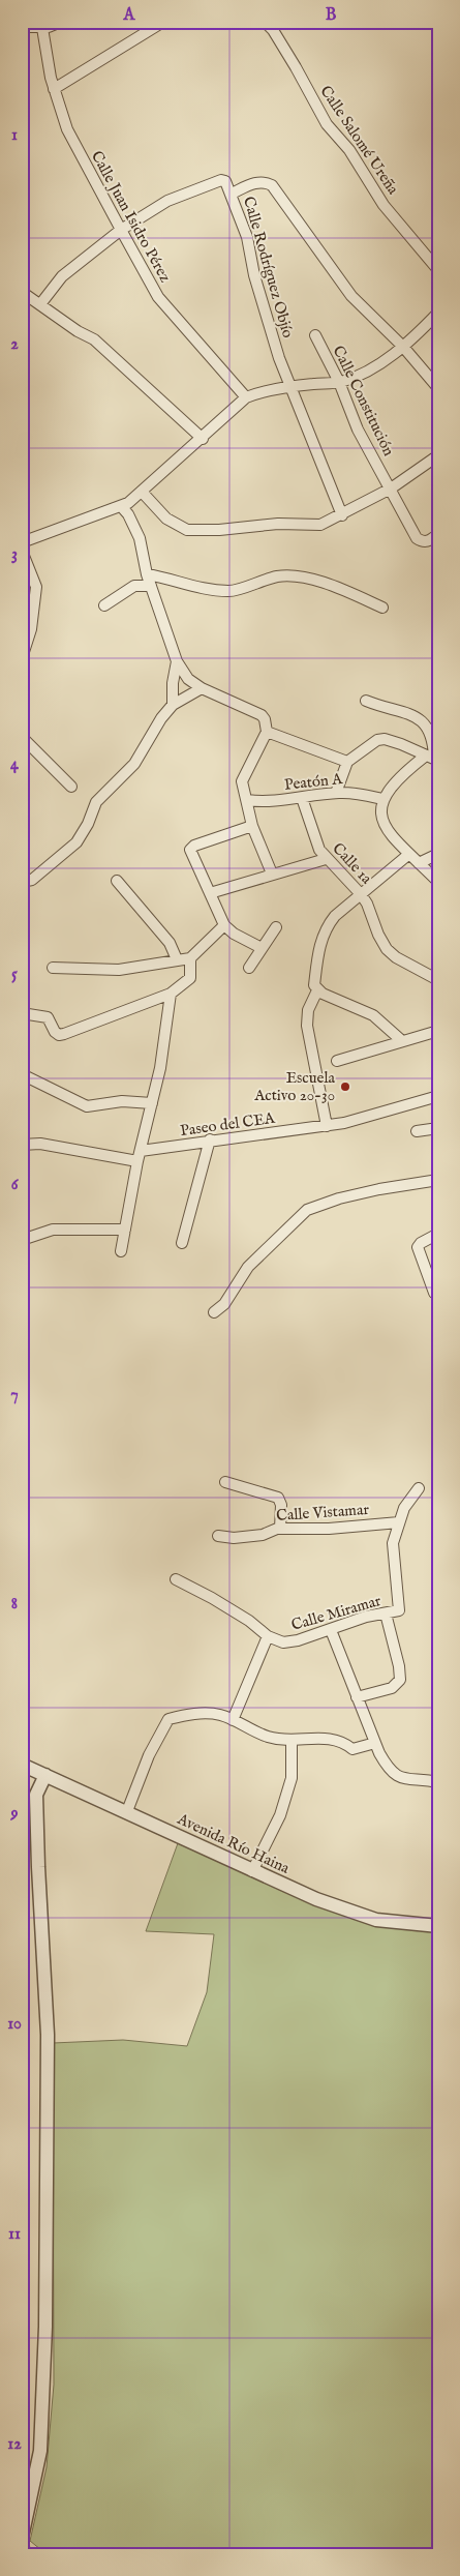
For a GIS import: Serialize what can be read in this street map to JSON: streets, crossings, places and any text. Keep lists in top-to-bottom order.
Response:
{
  "streets": {
    "street": [
      "Calle Salomé Ureña",
      "Calle Juan Isidro Pérez",
      "Calle Rodríguez Objío",
      "Calle Constitución",
      "Peatón A",
      "Calle 1a",
      "Paseo del CEA",
      "Calle Vistamar",
      "Calle Miramar",
      "Avenida Río Haina"
    ]
  },
  "crossings": [
    ["Calle Juan Isidro Pérez", "Calle Rodríguez Objío"],
    ["Peatón A", "Calle 1a"],
    ["Calle Vistamar", "Calle Miramar"]
  ],
  "places": ["Escuela Activo 20-30"],
  "grid": {
    "columns": ["A", "B"],
    "rows": [
      "1",
      "2",
      "3",
      "4",
      "5",
      "6",
      "7",
      "8",
      "9",
      "10",
      "11",
      "12"
    ]
  }
}
